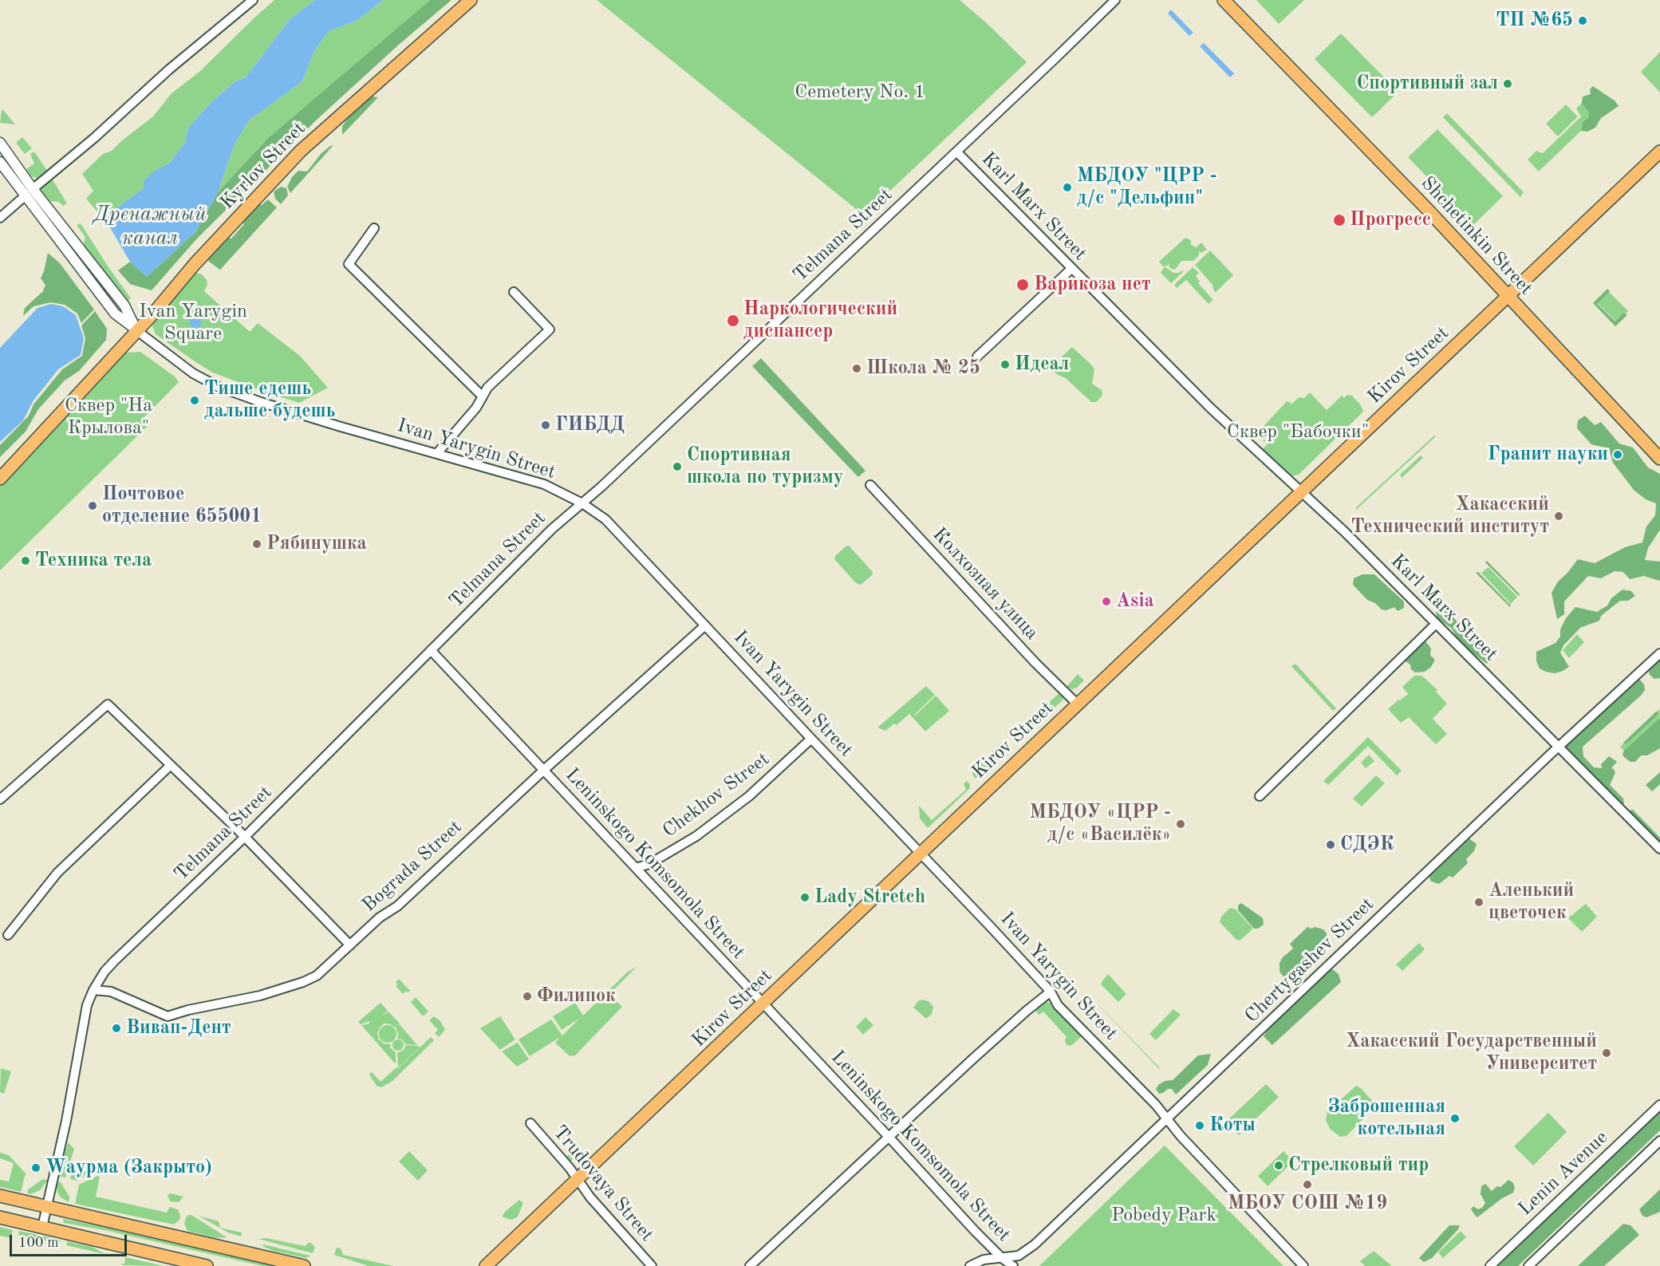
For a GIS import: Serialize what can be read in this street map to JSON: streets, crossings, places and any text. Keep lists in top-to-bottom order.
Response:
{
  "streets": {
    "main road": ["Kyrlov Street", "Shchetinkin Street", "Kirov Street"],
    "street": [
      "Karl Marx Street",
      "Telmana Street",
      "Ivan Yarygin Street",
      "Колхозная улица",
      "Chekhov Street",
      "Leninskogo Komsomola Street",
      "Bograda Street",
      "Chertygashev Street",
      "Lenin Avenue",
      "Trudovaya Street"
    ]
  },
  "crossings": [
    ["Kyrlov Street", "Ivan Yarygin Street"],
    ["Karl Marx Street", "Telmana Street"],
    ["Karl Marx Street", "Kirov Street"],
    ["Karl Marx Street", "Chertygashev Street"],
    ["Telmana Street", "Ivan Yarygin Street"],
    ["Telmana Street", "Leninskogo Komsomola Street"],
    ["Telmana Street", "Bograda Street"],
    ["Shchetinkin Street", "Kirov Street"],
    ["Kirov Street", "Ivan Yarygin Street"],
    ["Kirov Street", "Колхозная улица"],
    ["Kirov Street", "Leninskogo Komsomola Street"],
    ["Kirov Street", "Trudovaya Street"],
    ["Ivan Yarygin Street", "Chekhov Street"],
    ["Ivan Yarygin Street", "Bograda Street"],
    ["Ivan Yarygin Street", "Chertygashev Street"],
    ["Chekhov Street", "Leninskogo Komsomola Street"],
    ["Leninskogo Komsomola Street", "Bograda Street"],
    ["Leninskogo Komsomola Street", "Chertygashev Street"]
  ],
  "water": ["Дренажный канал"],
  "parks": [
    "Cemetery No. 1",
    "Ivan Yarygin Square",
    "Сквер \"На Крылова\"",
    "Сквер \"Бабочки\"",
    "Pobedy Park"
  ],
  "places": [
    "ТП №65",
    "Спортивный зал",
    "МБДОУ \"ЦРР - д/с \"Дельфин\"",
    "Прогресс",
    "Варикоза нет",
    "Наркологический диспансер",
    "Идеал",
    "Школа № 25",
    "Тише едешь дальше будешь",
    "ГИБДД",
    "Гранит науки",
    "Спортивная школа по туризму",
    "Почтовое отделение 655001",
    "Хакасский Технический институт",
    "Рябинушка",
    "Техника тела",
    "Asia",
    "МБДОУ «ЦРР - д/с «Василёк»",
    "СДЭК",
    "Lady Stretch",
    "Аленький цветочек",
    "Филипок",
    "Вивап-Дент",
    "Хакасский Государственный Университет",
    "Заброшенная котельная",
    "Коты",
    "Стрелковый тир",
    "Wаурма (Закрыто)",
    "МБОУ СОШ №19"
  ],
  "scale_bar": "100 m"
}
